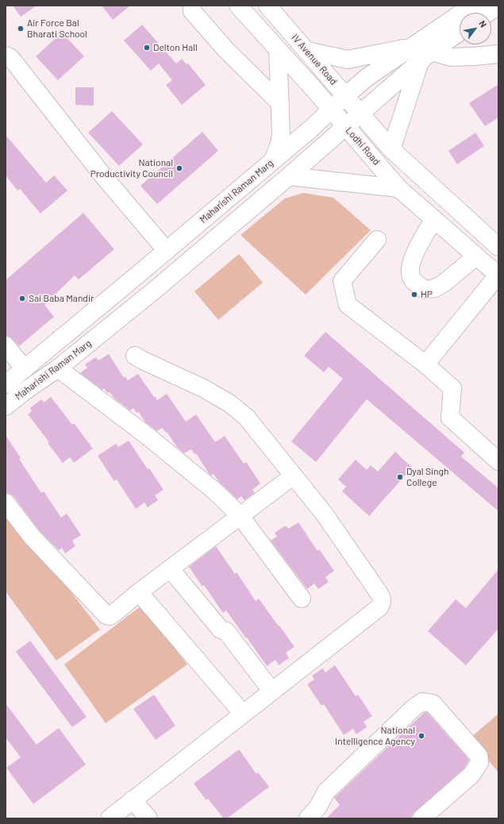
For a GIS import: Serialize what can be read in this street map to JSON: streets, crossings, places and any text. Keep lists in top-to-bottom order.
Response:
{
  "streets": {
    "main road": ["IV Avenue Road", "Lodhi Road", "Maharishi Raman Marg"]
  },
  "crossings": [
    ["IV Avenue Road", "Lodhi Road"],
    ["IV Avenue Road", "Maharishi Raman Marg"],
    ["Lodhi Road", "Maharishi Raman Marg"]
  ],
  "places": [
    "Air Force Bal Bharati School",
    "Delton Hall",
    "National Productivity Council",
    "HP",
    "Sai Baba Mandir",
    "Dyal Singh College",
    "National Intelligence Agency"
  ],
  "north": "top right"
}
